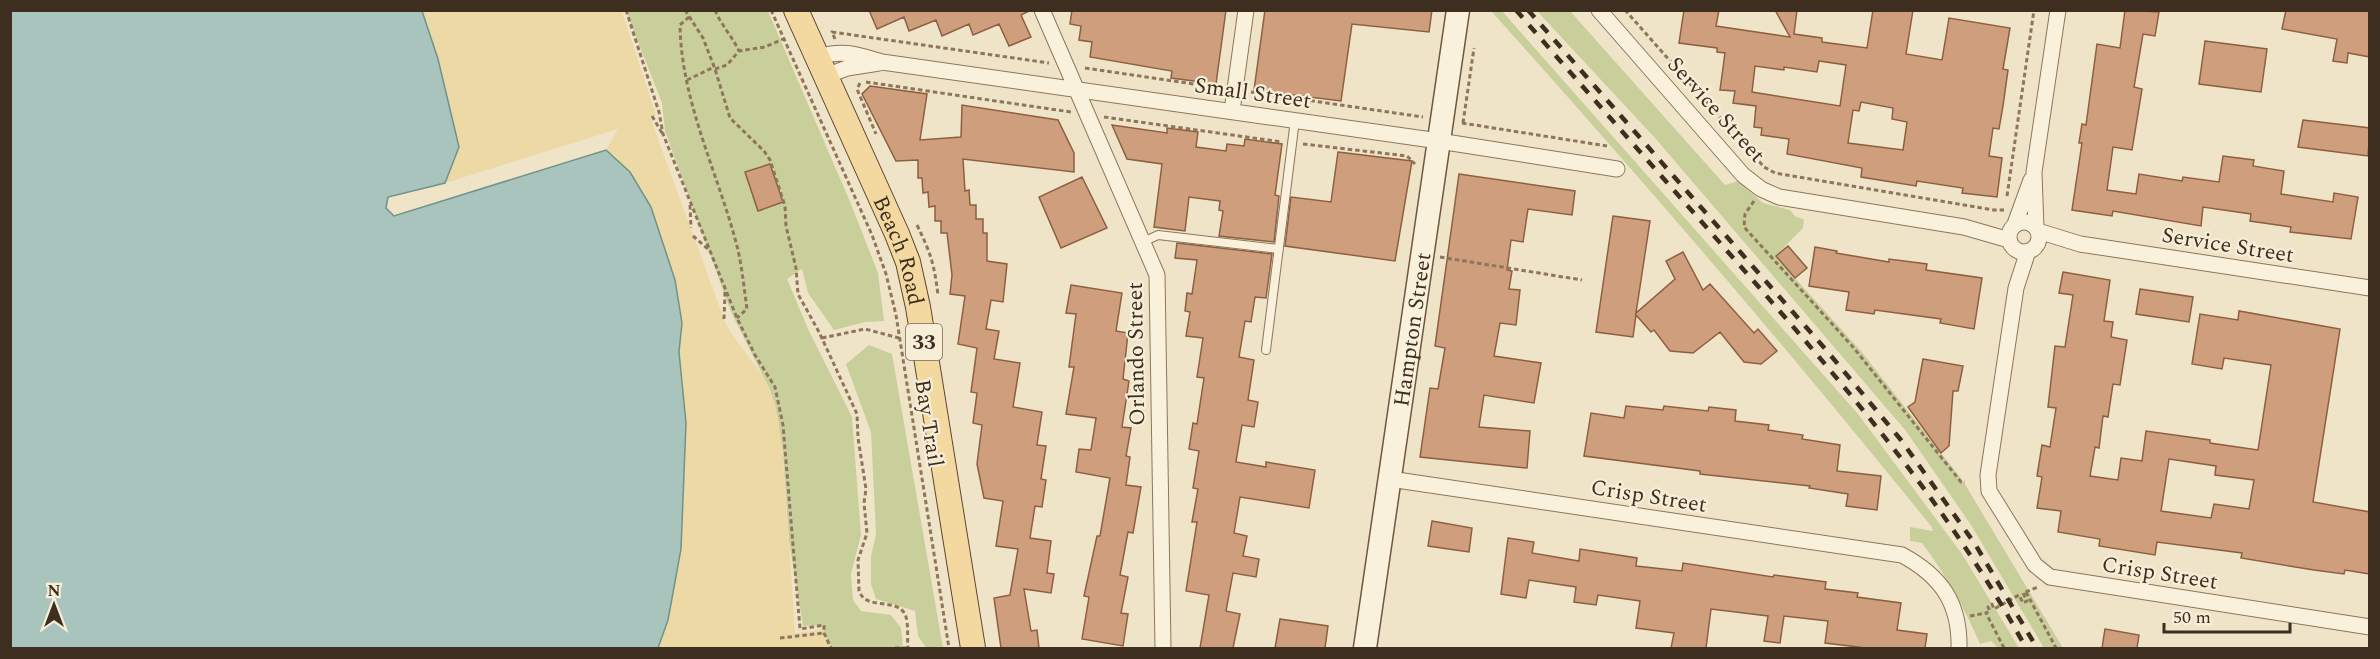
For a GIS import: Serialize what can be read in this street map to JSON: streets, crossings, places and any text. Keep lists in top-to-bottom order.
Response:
{
  "streets": {
    "main road": ["Beach Road", "Hampton Street", "33"],
    "street": [
      "Small Street",
      "Service Street",
      "Orlando Street",
      "Crisp Street"
    ],
    "path": ["Bay Trail"]
  },
  "crossings": [
    ["Small Street", "Beach Road"],
    ["Small Street", "Hampton Street"],
    ["Small Street", "Orlando Street"],
    ["Hampton Street", "Crisp Street"]
  ],
  "scale_bar": "50 m",
  "north": "top"
}
